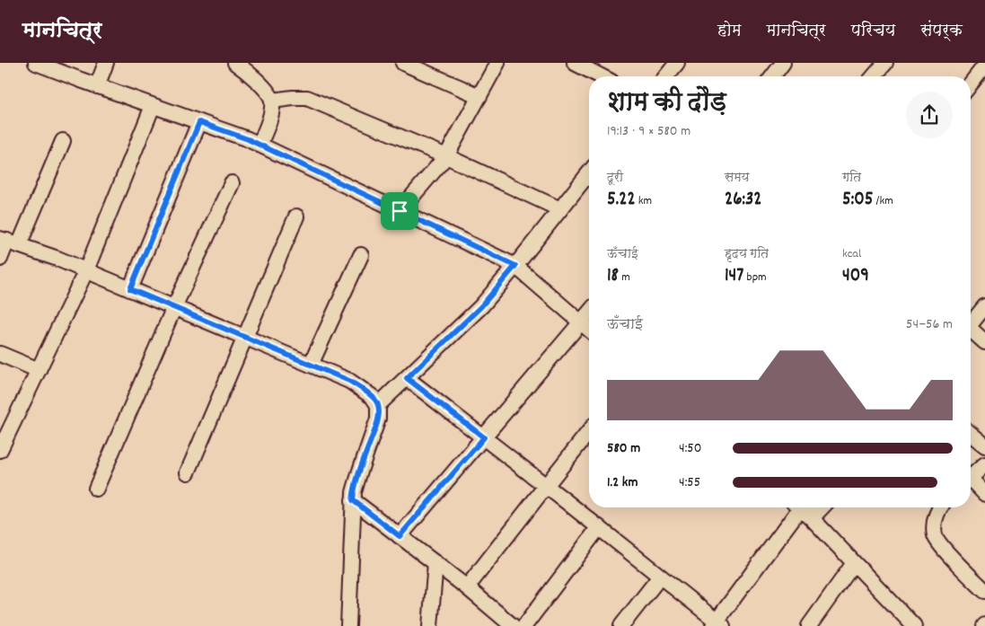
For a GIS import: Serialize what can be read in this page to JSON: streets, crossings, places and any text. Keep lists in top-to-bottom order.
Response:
{
  "page": {
    "header": "मानचित्र",
    "nav": [
      "होम",
      "मानचित्र",
      "परिचय",
      "संपर्क"
    ],
    "heading": ["शाम की दौड़", "19:13 · 9 × 580 m"],
    "stats": [
      ["दूरी", "5.22 km"],
      ["समय", "26:32"],
      ["गति", "5:05 /km"],
      ["ऊँचाई", "18 m"],
      ["हृदय गति", "147 bpm"],
      ["kcal", "409"]
    ],
    "chart": ["ऊँचाई", "54–56 m"],
    "list": [
      {
        "name": "580 m",
        "note": "4:50"
      },
      {
        "name": "1.2 km",
        "note": "4:55"
      }
    ]
  }
}
